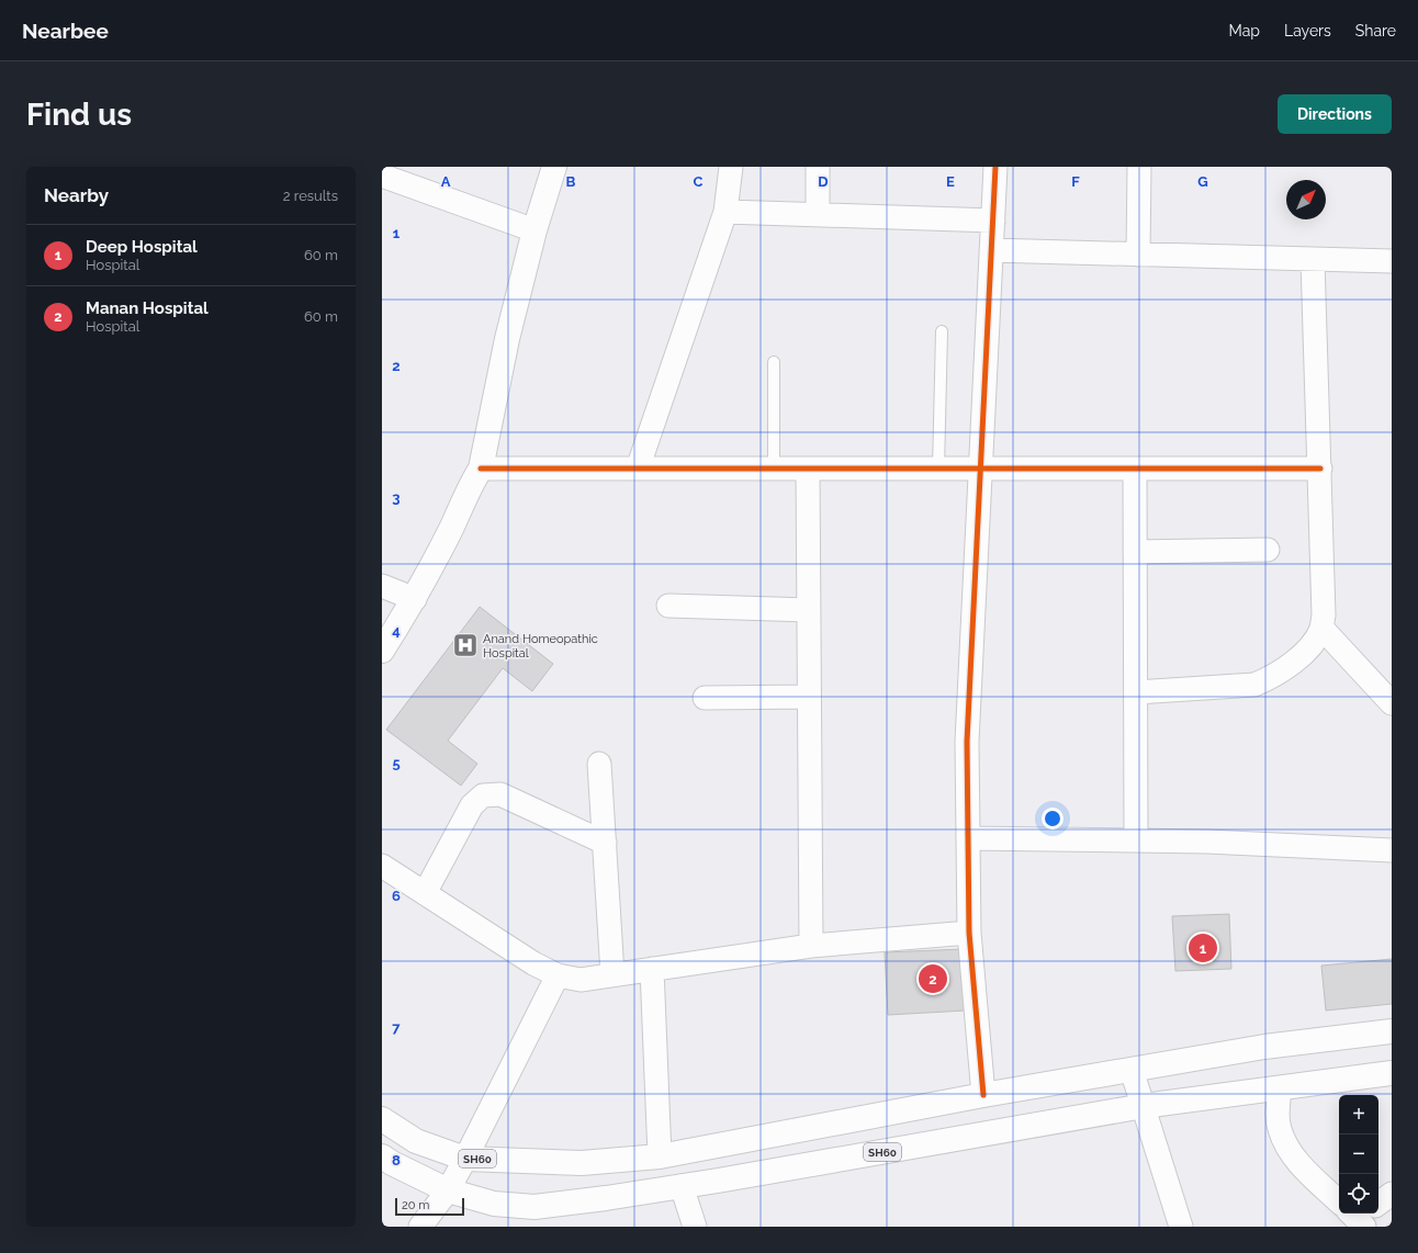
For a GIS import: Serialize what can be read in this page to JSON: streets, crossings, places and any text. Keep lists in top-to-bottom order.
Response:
{
  "streets": {
    "main road": ["SH60"]
  },
  "places": {
    "hospital": ["Anand Homeopathic Hospital"]
  },
  "scale_bar": "20 m",
  "north": "top right",
  "page": {
    "header": "Nearbee",
    "nav": ["Map", "Layers", "Share"],
    "buttons": "Directions",
    "title": "Find us",
    "heading": ["Nearby", "2 results"],
    "list": [
      {
        "mark": "1",
        "name": "Deep Hospital",
        "note": "Hospital",
        "value": "60 m"
      },
      {
        "mark": "2",
        "name": "Manan Hospital",
        "note": "Hospital",
        "value": "60 m"
      }
    ],
    "pins": ["1", "2"],
    "map_buttons": ["+", "−"],
    "scale": "20 m"
  },
  "grid": {
    "columns": [
      "A",
      "B",
      "C",
      "D",
      "E",
      "F",
      "G"
    ],
    "rows": [
      "1",
      "2",
      "3",
      "4",
      "5",
      "6",
      "7",
      "8"
    ]
  }
}
